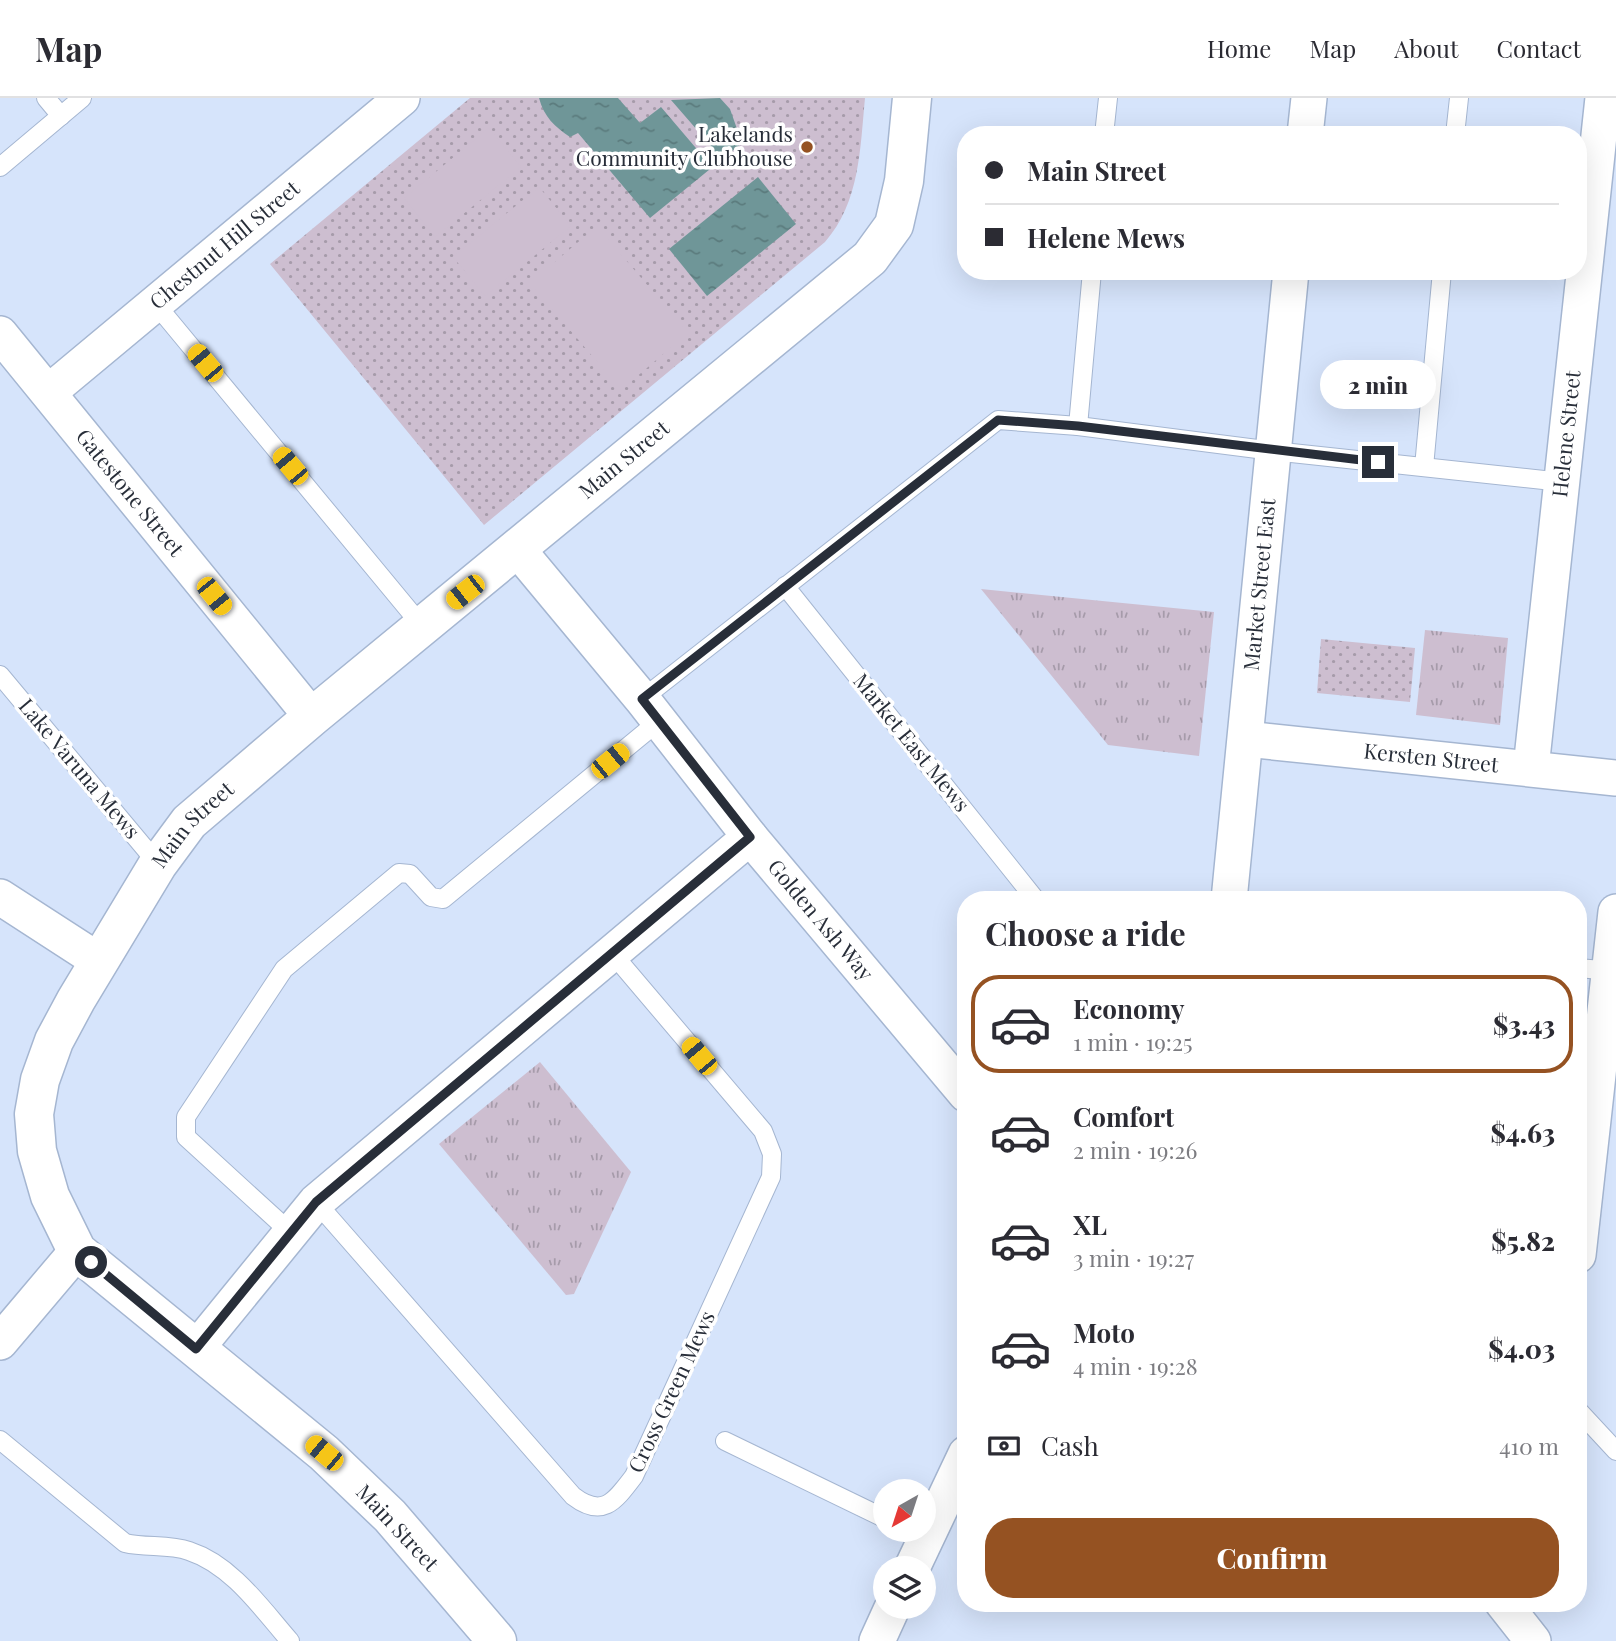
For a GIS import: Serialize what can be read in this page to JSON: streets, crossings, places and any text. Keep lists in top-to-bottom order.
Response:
{
  "streets": {
    "street": [
      "Chestnut Hill Street",
      "Helene Street",
      "Main Street",
      "Gatestone Street",
      "Market Street East",
      "Kersten Street",
      "Golden Ash Way"
    ],
    "lane": ["Market East Mews", "Lake Varuna Mews", "Cross Green Mews"]
  },
  "crossings": [
    ["Chestnut Hill Street", "Gatestone Street"],
    ["Helene Street", "Kersten Street"],
    ["Main Street", "Gatestone Street"],
    ["Main Street", "Lake Varuna Mews"],
    ["Main Street", "Golden Ash Way"],
    ["Market Street East", "Kersten Street"]
  ],
  "places": ["Lakelands Community Clubhouse"],
  "north": "bottom left",
  "page": {
    "header": "Map",
    "nav": [
      "Home",
      "Map",
      "About",
      "Contact"
    ],
    "banner": ["Main Street", "Helene Mews"],
    "bubble": "2 min",
    "heading": "Choose a ride",
    "list": [
      {
        "name": "Economy",
        "note": "1 min · 19:25",
        "value": "$3.43"
      },
      {
        "name": "Comfort",
        "note": "2 min · 19:26",
        "value": "$4.63"
      },
      {
        "name": "XL",
        "note": "3 min · 19:27",
        "value": "$5.82"
      },
      {
        "name": "Moto",
        "note": "4 min · 19:28",
        "value": "$4.03"
      }
    ],
    "pay": ["Cash", "410 m"],
    "buttons": "Confirm"
  }
}
